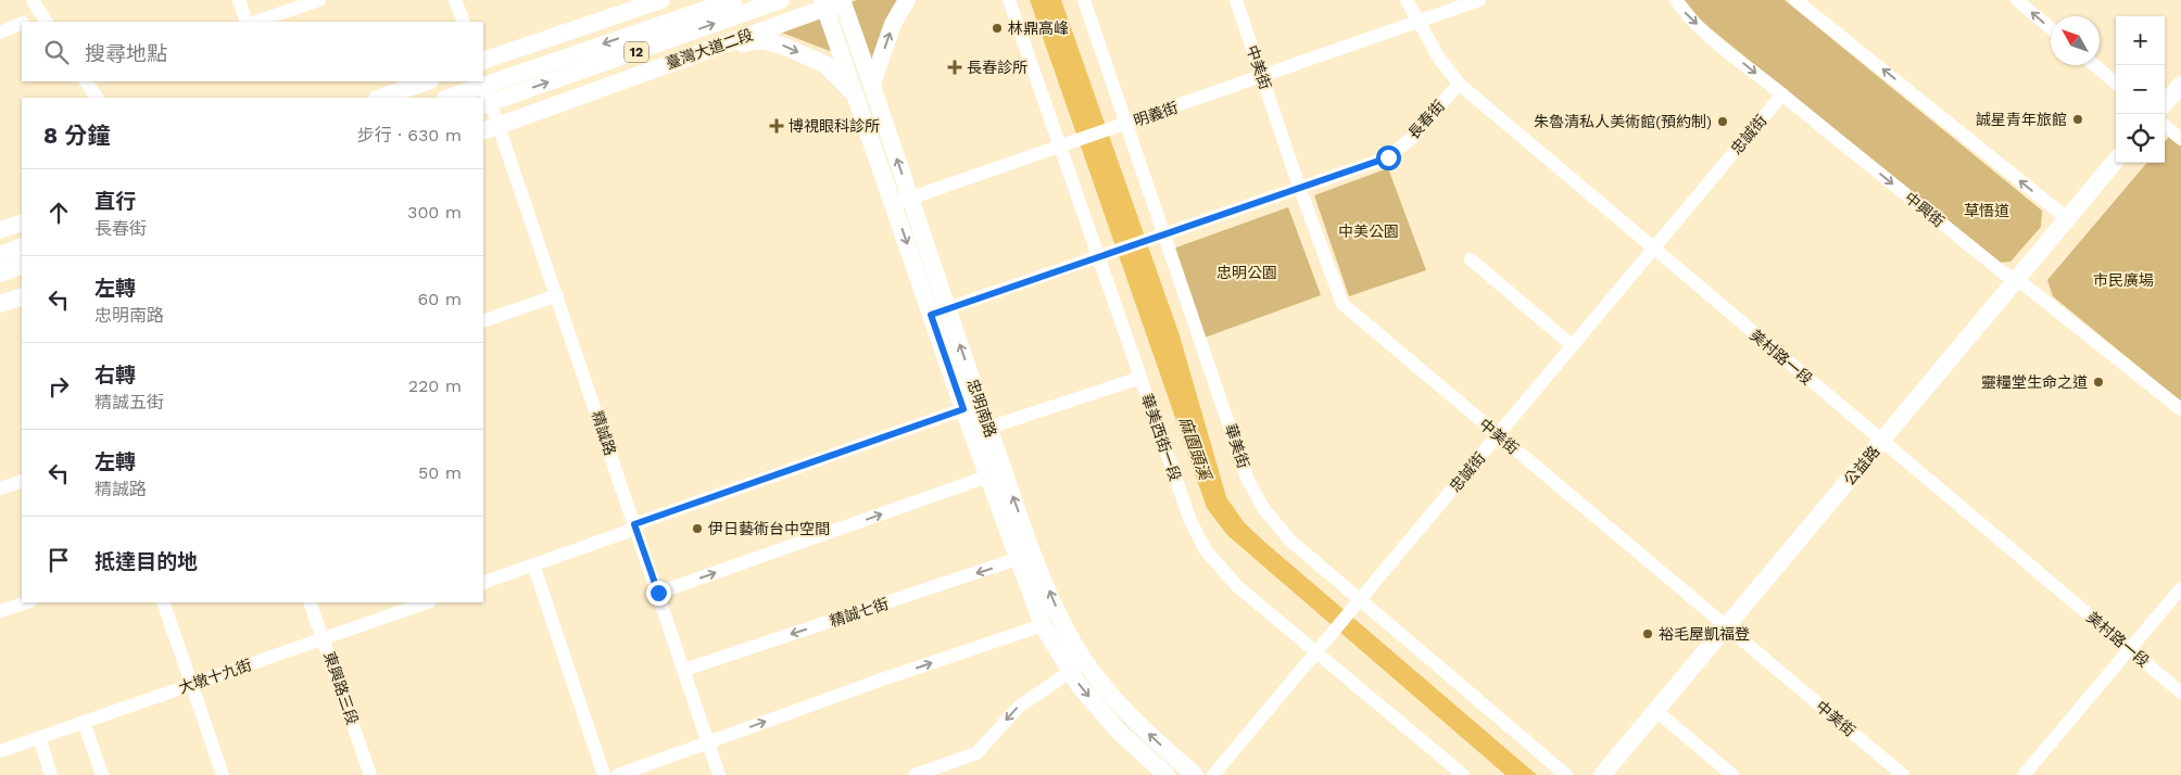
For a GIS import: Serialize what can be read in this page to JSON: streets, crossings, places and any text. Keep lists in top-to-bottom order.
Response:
{
  "streets": {
    "main road": [
      "臺灣大道二段",
      "12",
      "忠明南路",
      "公益路"
    ],
    "street": [
      "中美街",
      "明義街",
      "長春街",
      "忠誠街",
      "中興街",
      "美村路一段",
      "精誠路",
      "華美西街一段",
      "華美街",
      "精誠七街",
      "大墩十九街",
      "東興路三段"
    ]
  },
  "crossings": [
    ["臺灣大道二段", "忠明南路"],
    ["臺灣大道二段", "精誠路"],
    ["中美街", "明義街"],
    ["中美街", "長春街"],
    ["中美街", "忠誠街"],
    ["中美街", "公益路"],
    ["明義街", "美村路一段"],
    ["明義街", "忠明南路"],
    ["明義街", "華美西街一段"],
    ["明義街", "華美街"],
    ["長春街", "美村路一段"],
    ["長春街", "忠明南路"],
    ["長春街", "華美西街一段"],
    ["長春街", "華美街"],
    ["忠誠街", "中興街"],
    ["忠誠街", "美村路一段"],
    ["忠誠街", "華美西街一段"],
    ["忠誠街", "華美街"],
    ["中興街", "公益路"],
    ["美村路一段", "公益路"],
    ["忠明南路", "精誠七街"],
    ["精誠路", "精誠七街"],
    ["大墩十九街", "東興路三段"]
  ],
  "water": ["麻園頭溪"],
  "parks": [
    "草悟道",
    "中美公園",
    "忠明公園",
    "市民廣場"
  ],
  "places": {
    "other": [
      "林鼎高峰",
      "誠星青年旅館",
      "朱魯清私人美術館(預約制)",
      "靈糧堂生命之道",
      "伊日藝術台中空間",
      "裕毛屋凱福登"
    ],
    "health": ["長春診所", "博視眼科診所"]
  },
  "north": "top left",
  "page": {
    "map_buttons": ["+", "−"],
    "search": "搜尋地點",
    "heading": ["8 分鐘", "步行 · 630 m"],
    "list": [
      ["直行", "長春街", "300 m"],
      ["左轉", "忠明南路", "60 m"],
      ["右轉", "精誠五街", "220 m"],
      ["左轉", "精誠路", "50 m"],
      "抵達目的地"
    ]
  }
}
